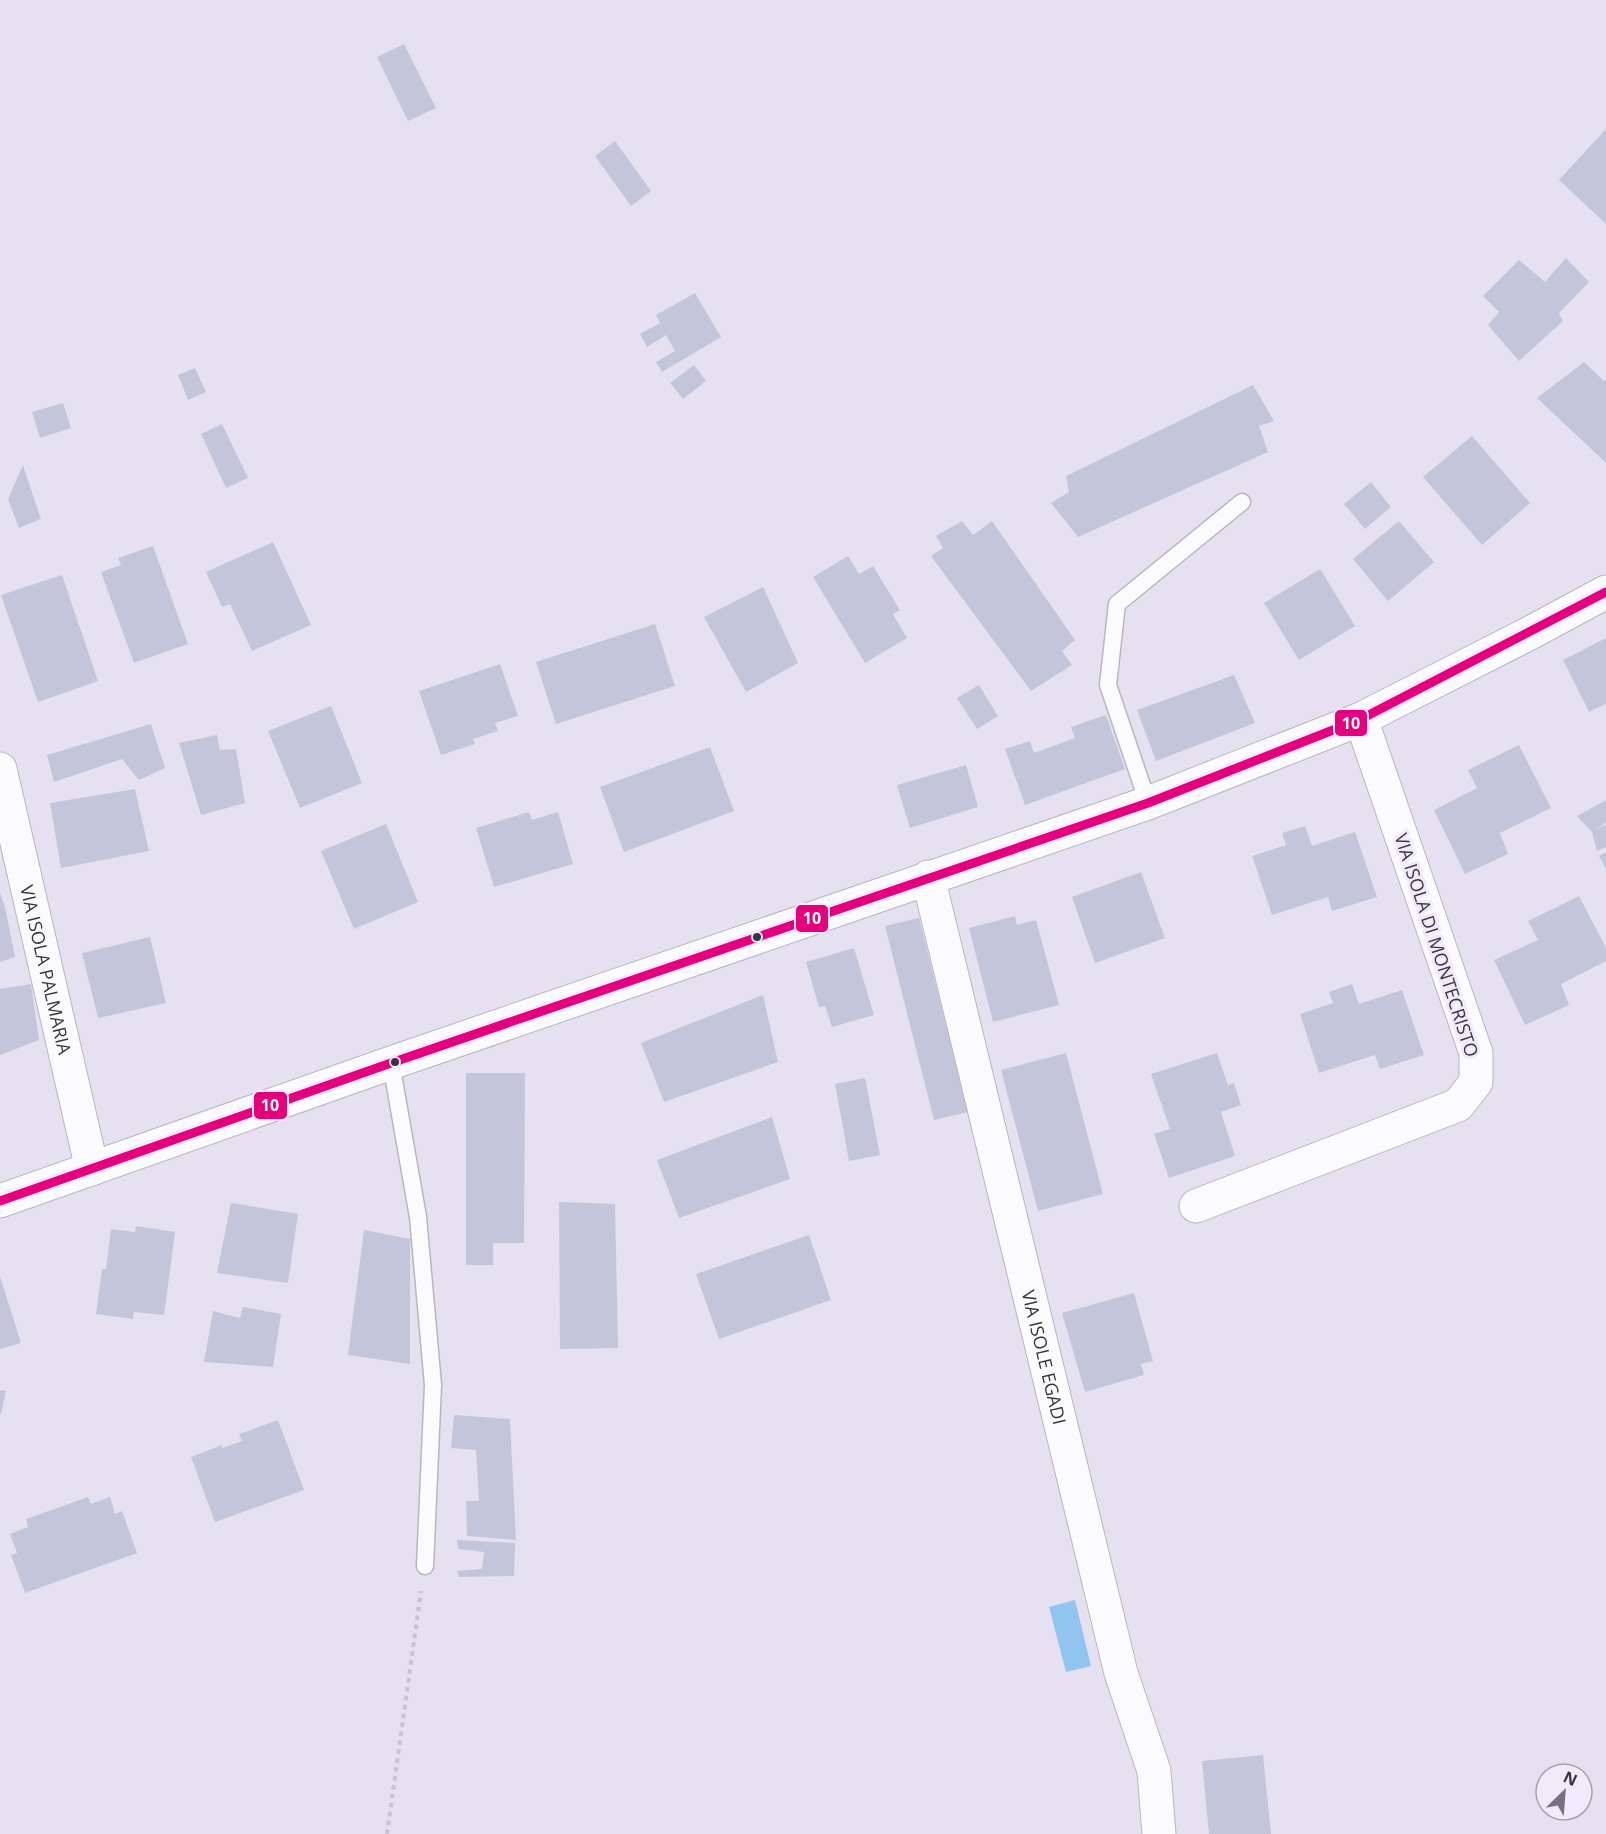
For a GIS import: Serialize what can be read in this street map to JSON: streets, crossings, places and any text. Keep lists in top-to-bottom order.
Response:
{
  "streets": {
    "street": ["VIA ISOLA DI MONTECRISTO", "VIA ISOLA PALMARIA", "VIA ISOLE EGADI"]
  },
  "lines": ["transit line 10"],
  "north": "top right"
}
